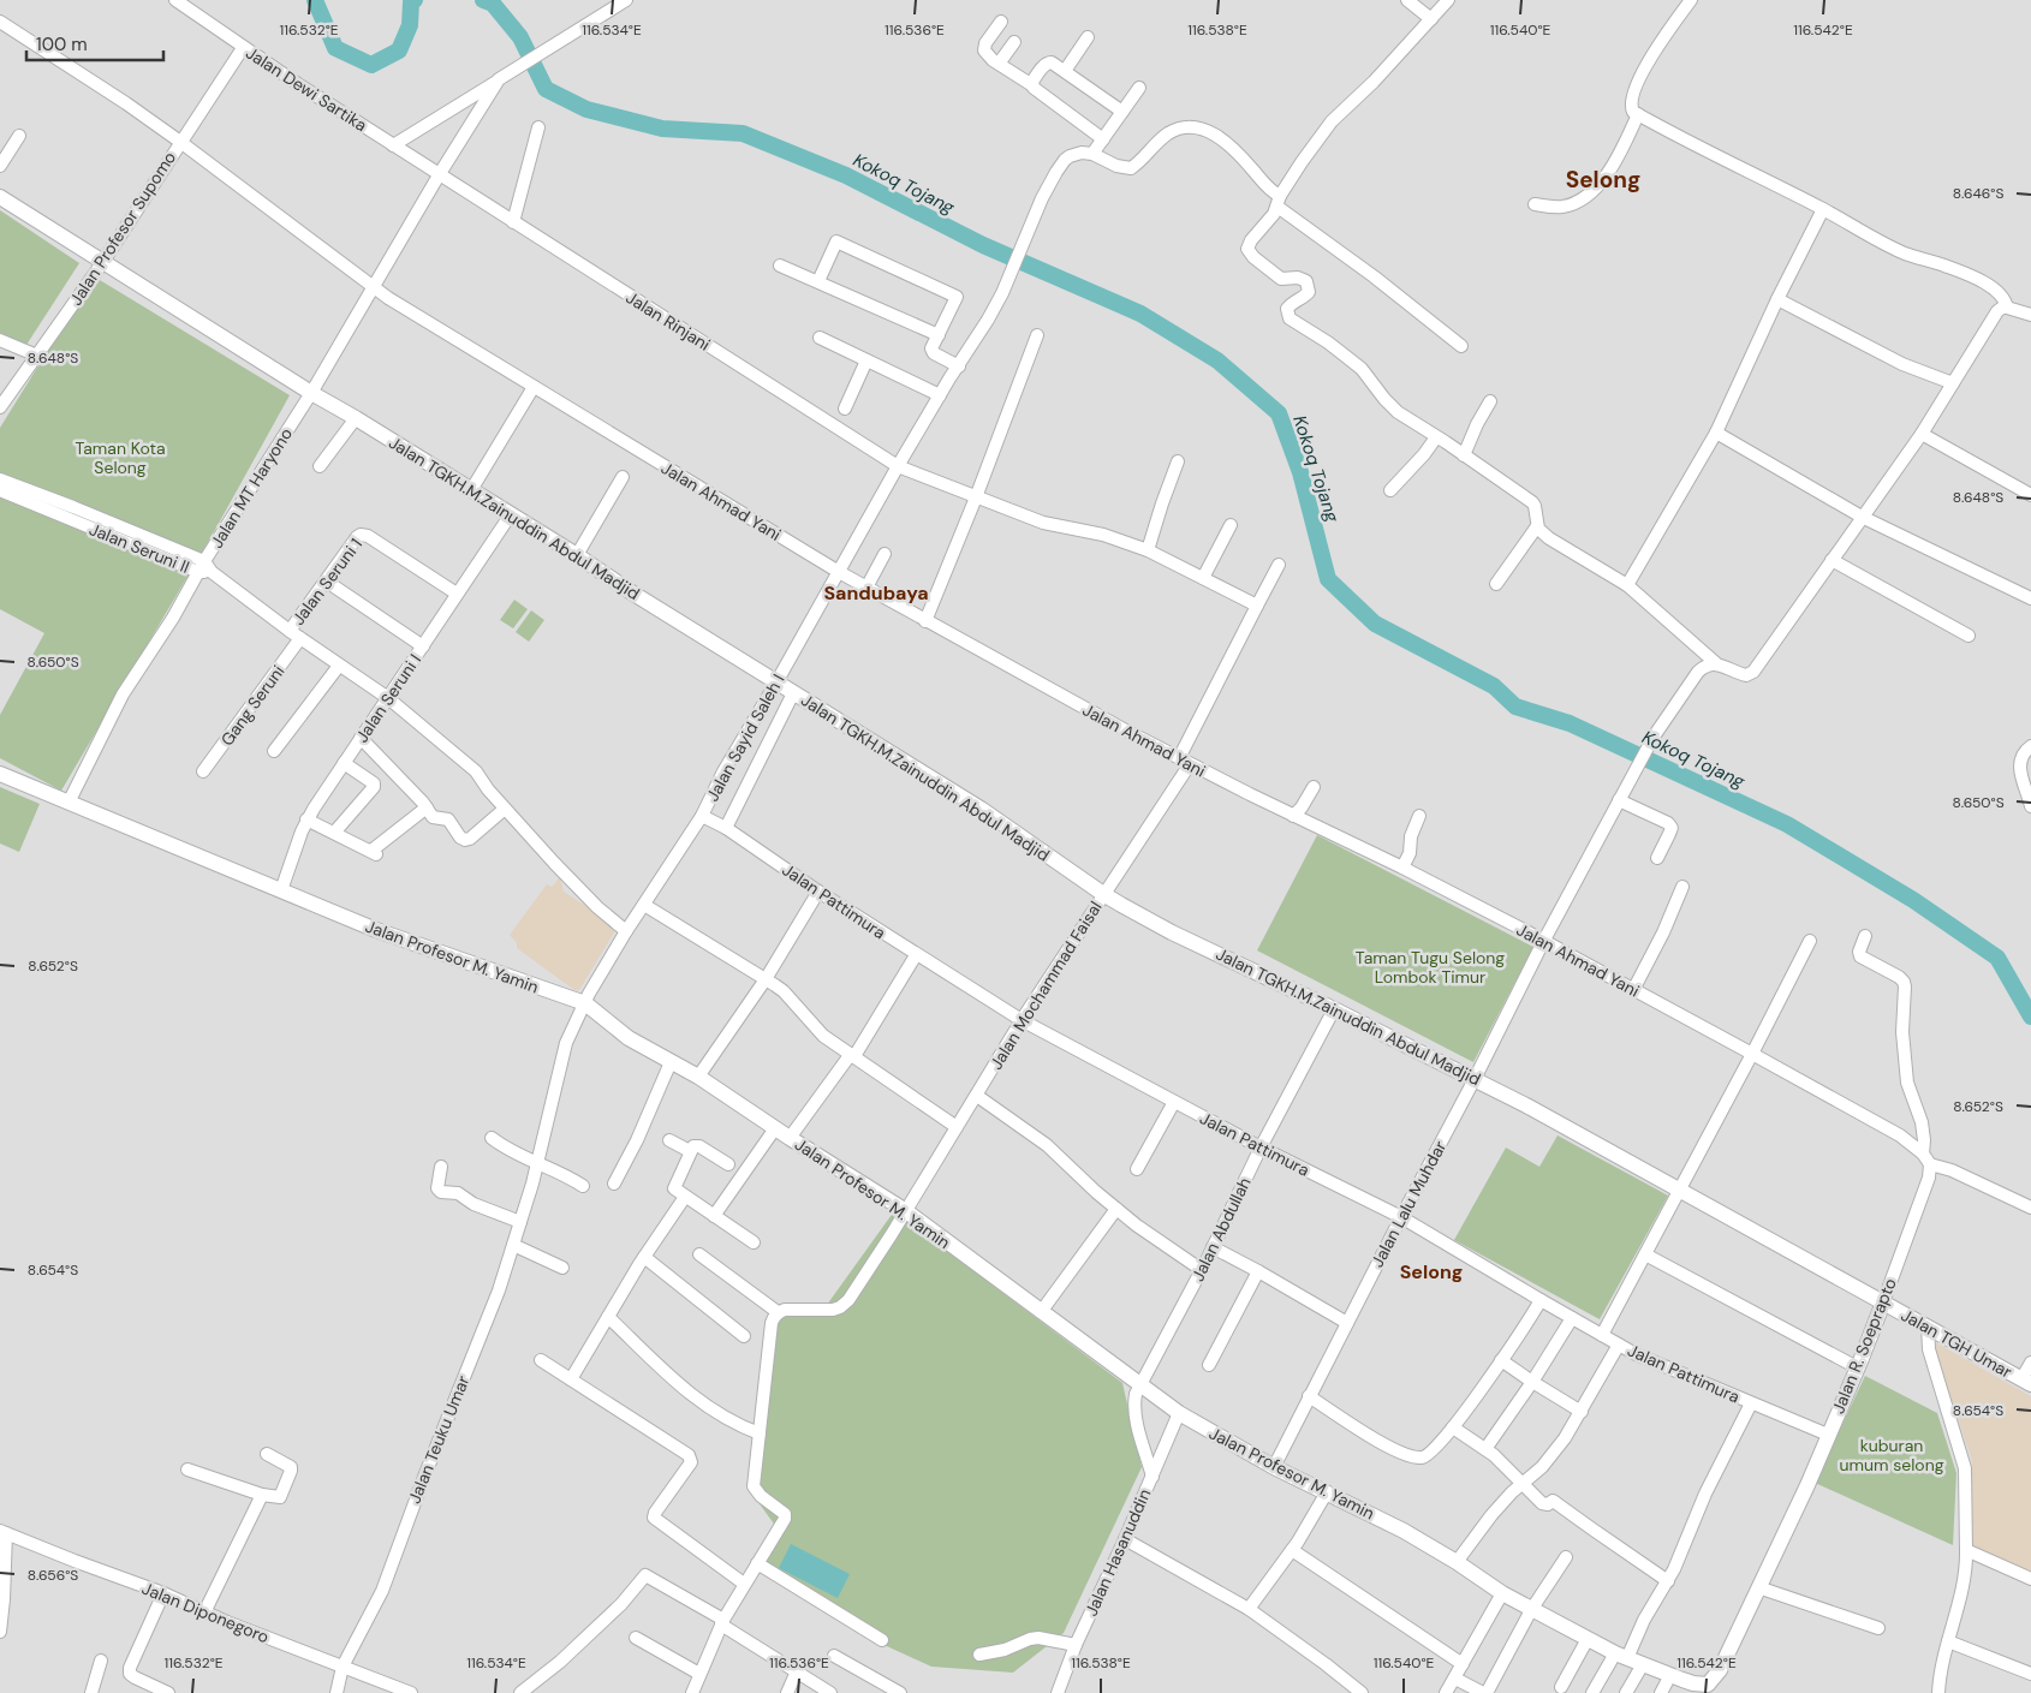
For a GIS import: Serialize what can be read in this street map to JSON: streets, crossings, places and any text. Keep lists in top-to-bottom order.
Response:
{
  "streets": {
    "main road": [
      "Jalan TGKH.M.Zainuddin Abdul Madjid",
      "Jalan Profesor M. Yamin",
      "Jalan TGH Umar",
      "Jalan R. Soeprapto"
    ],
    "street": [
      "Jalan Dewi Sartika",
      "Jalan Profesor Supomo",
      "Jalan Rinjani",
      "Jalan MT Haryono",
      "Jalan Ahmad Yani",
      "Jalan Seruni II",
      "Jalan Seruni 1",
      "Jalan Seruni I",
      "Gang Seruni",
      "Jalan Sayid Saleh I",
      "Jalan Pattimura",
      "Jalan Mochammad Faisal",
      "Jalan Lalu Muhdar",
      "Jalan Abdullah",
      "Jalan Teuku Umar",
      "Jalan Hasanuddin",
      "Jalan Diponegoro"
    ]
  },
  "crossings": [
    ["Jalan Dewi Sartika", "Jalan Profesor Supomo"],
    ["Jalan Dewi Sartika", "Jalan Rinjani"],
    ["Jalan Dewi Sartika", "Jalan MT Haryono"],
    ["Jalan Profesor Supomo", "Jalan Ahmad Yani"],
    ["Jalan Profesor Supomo", "Jalan TGKH.M.Zainuddin Abdul Madjid"],
    ["Jalan Rinjani", "Jalan MT Haryono"],
    ["Jalan Rinjani", "Jalan Sayid Saleh I"],
    ["Jalan Rinjani", "Jalan Mochammad Faisal"],
    ["Jalan MT Haryono", "Jalan Ahmad Yani"],
    ["Jalan MT Haryono", "Jalan TGKH.M.Zainuddin Abdul Madjid"],
    ["Jalan MT Haryono", "Jalan Seruni II"],
    ["Jalan MT Haryono", "Jalan Profesor M. Yamin"],
    ["Jalan Ahmad Yani", "Jalan Sayid Saleh I"],
    ["Jalan Ahmad Yani", "Jalan Mochammad Faisal"],
    ["Jalan Ahmad Yani", "Jalan Lalu Muhdar"],
    ["Jalan Ahmad Yani", "Jalan R. Soeprapto"],
    ["Jalan TGKH.M.Zainuddin Abdul Madjid", "Jalan Seruni I"],
    ["Jalan TGKH.M.Zainuddin Abdul Madjid", "Jalan Sayid Saleh I"],
    ["Jalan TGKH.M.Zainuddin Abdul Madjid", "Jalan Mochammad Faisal"],
    ["Jalan TGKH.M.Zainuddin Abdul Madjid", "Jalan Lalu Muhdar"],
    ["Jalan TGKH.M.Zainuddin Abdul Madjid", "Jalan Abdullah"],
    ["Jalan TGKH.M.Zainuddin Abdul Madjid", "Jalan TGH Umar"],
    ["Jalan TGKH.M.Zainuddin Abdul Madjid", "Jalan R. Soeprapto"],
    ["Jalan Seruni II", "Jalan Seruni 1"],
    ["Jalan Seruni II", "Jalan Seruni I"],
    ["Jalan Seruni II", "Gang Seruni"],
    ["Jalan Seruni II", "Jalan Sayid Saleh I"],
    ["Jalan Seruni 1", "Jalan Seruni I"],
    ["Jalan Seruni 1", "Gang Seruni"],
    ["Jalan Seruni I", "Jalan Profesor M. Yamin"],
    ["Jalan Sayid Saleh I", "Jalan Pattimura"],
    ["Jalan Sayid Saleh I", "Jalan Profesor M. Yamin"],
    ["Jalan Sayid Saleh I", "Jalan Teuku Umar"],
    ["Jalan Pattimura", "Jalan Mochammad Faisal"],
    ["Jalan Pattimura", "Jalan Lalu Muhdar"],
    ["Jalan Pattimura", "Jalan Abdullah"],
    ["Jalan Pattimura", "Jalan R. Soeprapto"],
    ["Jalan Profesor M. Yamin", "Jalan Mochammad Faisal"],
    ["Jalan Profesor M. Yamin", "Jalan Lalu Muhdar"],
    ["Jalan Profesor M. Yamin", "Jalan Abdullah"],
    ["Jalan Profesor M. Yamin", "Jalan R. Soeprapto"],
    ["Jalan Profesor M. Yamin", "Jalan Hasanuddin"],
    ["Jalan TGH Umar", "Jalan R. Soeprapto"],
    ["Jalan Teuku Umar", "Jalan Diponegoro"]
  ],
  "districts": ["Selong", "Sandubaya", "Selong"],
  "water": ["Kokoq Tojang"],
  "parks": ["Taman Kota Selong", "Taman Tugu Selong Lombok Timur", "kuburan umum selong"],
  "scale_bar": "100 m",
  "coordinates": [
    "116.532°E",
    "116.534°E",
    "116.536°E",
    "116.538°E",
    "116.540°E",
    "116.542°E",
    "8.646°S",
    "8.648°S",
    "8.650°S",
    "8.652°S",
    "8.654°S",
    "8.656°S"
  ]
}
